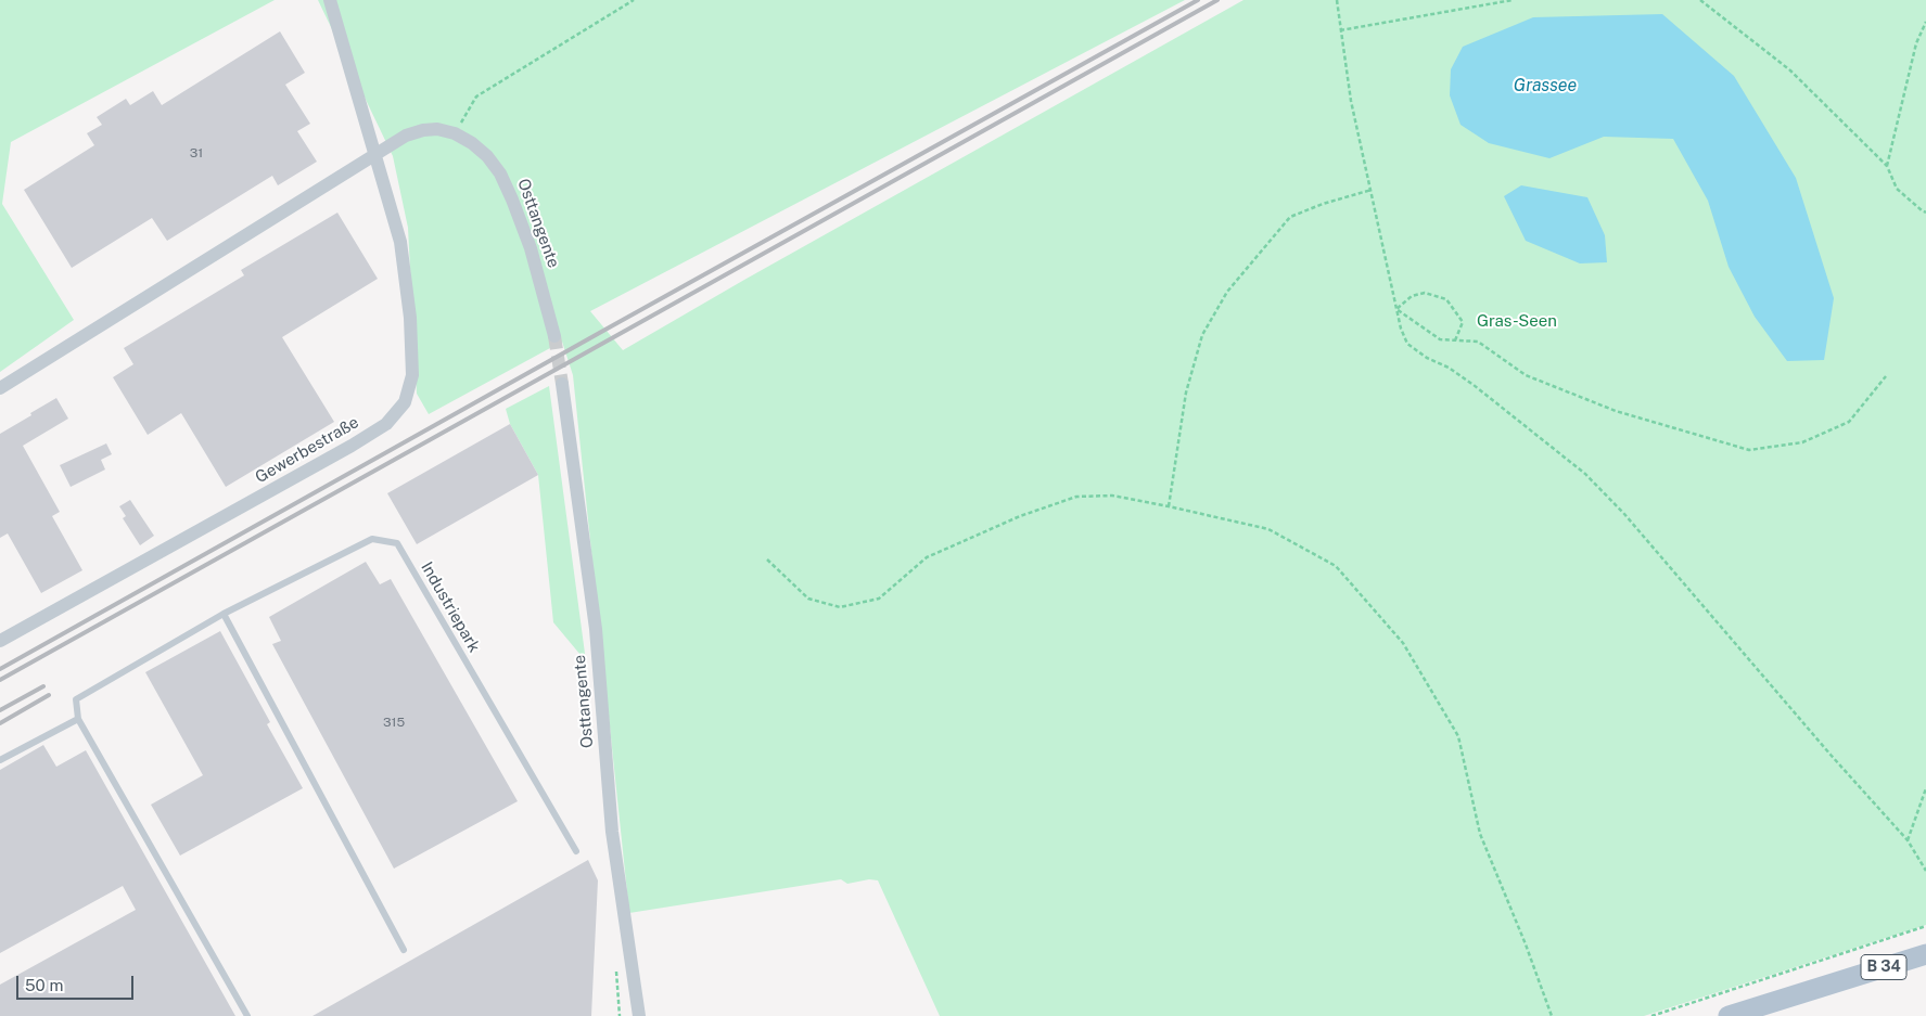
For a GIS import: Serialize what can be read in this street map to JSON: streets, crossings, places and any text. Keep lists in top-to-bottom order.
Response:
{
  "streets": {
    "main road": ["B 34"],
    "street": ["Osttangente", "Gewerbestraße"],
    "lane": ["Industriepark"]
  },
  "crossings": [
    ["Osttangente", "Gewerbestraße"]
  ],
  "water": ["Grassee"],
  "parks": ["Gras-Seen"],
  "house_numbers": ["31", "315"],
  "scale_bar": "50 m"
}
